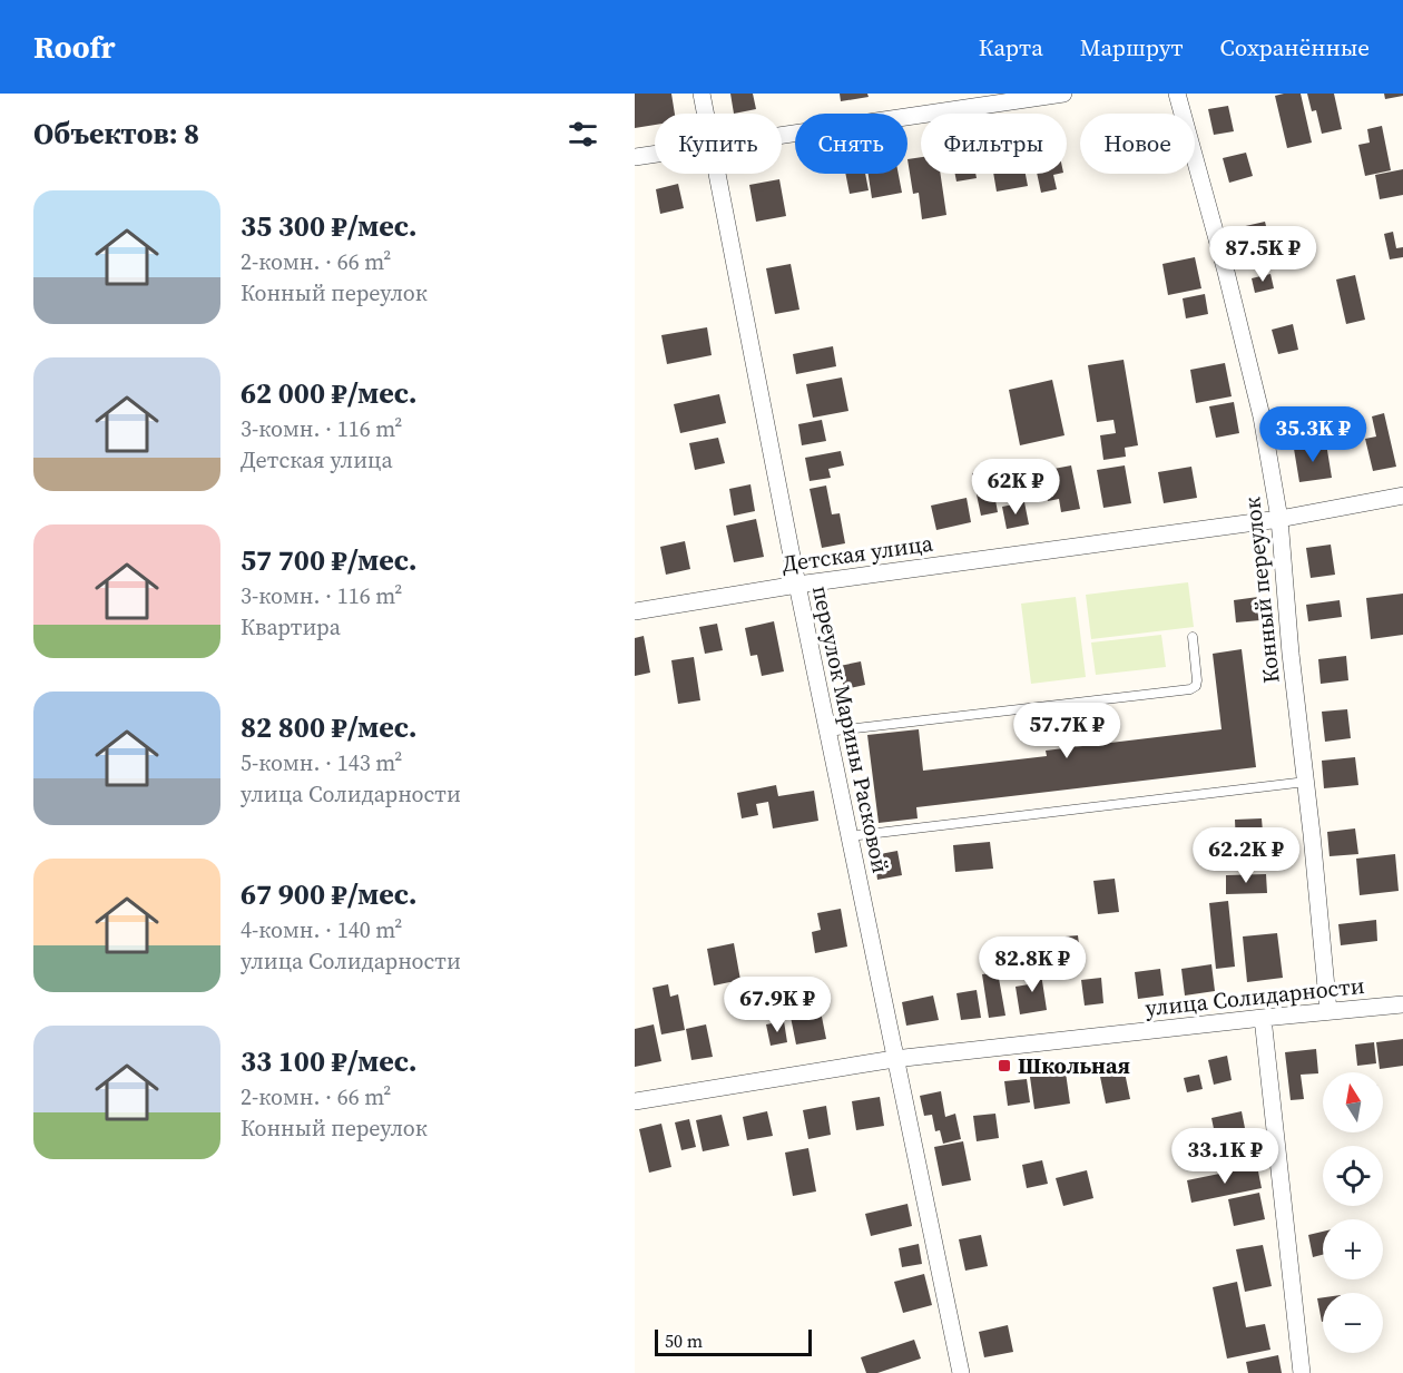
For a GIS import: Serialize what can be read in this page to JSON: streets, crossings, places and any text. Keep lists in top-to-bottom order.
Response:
{
  "streets": {
    "street": [
      "Детская улица",
      "Конный переулок",
      "переулок Марины Расковой",
      "улица Солидарности"
    ]
  },
  "crossings": [
    ["Детская улица", "Конный переулок"],
    ["Детская улица", "переулок Марины Расковой"],
    ["Конный переулок", "улица Солидарности"],
    ["переулок Марины Расковой", "улица Солидарности"]
  ],
  "places": {
    "transit": ["Школьная"]
  },
  "scale_bar": "50 m",
  "north": "top",
  "page": {
    "header": "Roofr",
    "nav": ["Карта", "Маршрут", "Сохранённые"],
    "heading": "Объектов: 8",
    "chip": [
      "Купить",
      "Снять",
      "Фильтры",
      "Новое"
    ],
    "list": [
      {
        "name": "35 300 ₽/мес.",
        "note": "2-комн. · 66 m² · Конный переулок"
      },
      {
        "name": "62 000 ₽/мес.",
        "note": "3-комн. · 116 m² · Детская улица"
      },
      {
        "name": "57 700 ₽/мес.",
        "note": "3-комн. · 116 m² · Квартира"
      },
      {
        "name": "82 800 ₽/мес.",
        "note": "5-комн. · 143 m² · улица Солидарности"
      },
      {
        "name": "67 900 ₽/мес.",
        "note": "4-комн. · 140 m² · улица Солидарности"
      },
      {
        "name": "33 100 ₽/мес.",
        "note": "2-комн. · 66 m² · Конный переулок"
      }
    ],
    "price": [
      "87.5K ₽",
      "35.3K ₽",
      "62K ₽",
      "57.7K ₽",
      "62.2K ₽",
      "82.8K ₽",
      "67.9K ₽",
      "33.1K ₽"
    ],
    "map_buttons": ["+", "−"],
    "scale": "50 m"
  }
}
